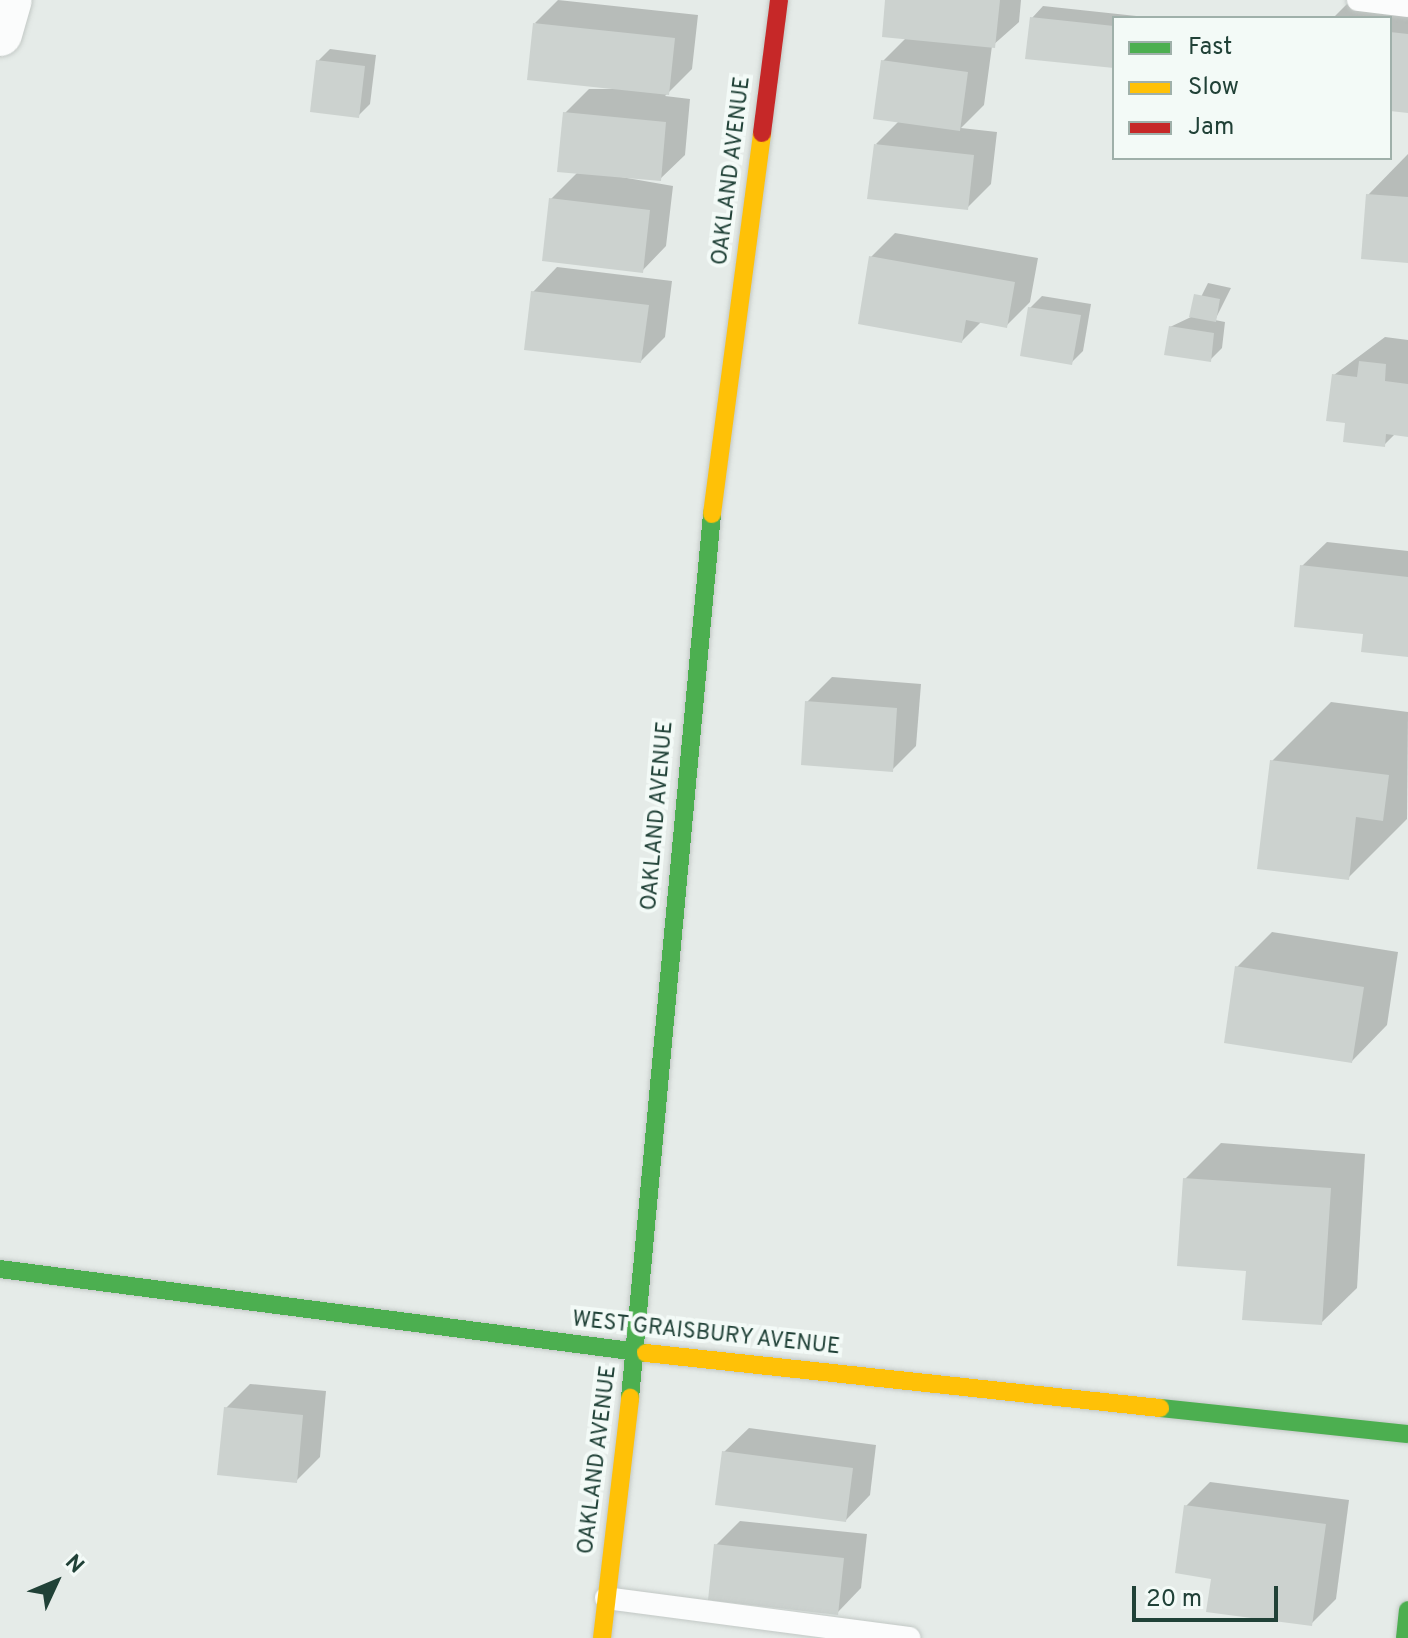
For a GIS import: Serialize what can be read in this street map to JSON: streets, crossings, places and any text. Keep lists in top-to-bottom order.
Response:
{
  "streets": {
    "street": ["OAKLAND AVENUE", "WEST GRAISBURY AVENUE"]
  },
  "crossings": [
    ["OAKLAND AVENUE", "WEST GRAISBURY AVENUE"]
  ],
  "legend": ["Fast", "Slow", "Jam"],
  "scale_bar": "20 m",
  "north": "top right"
}
